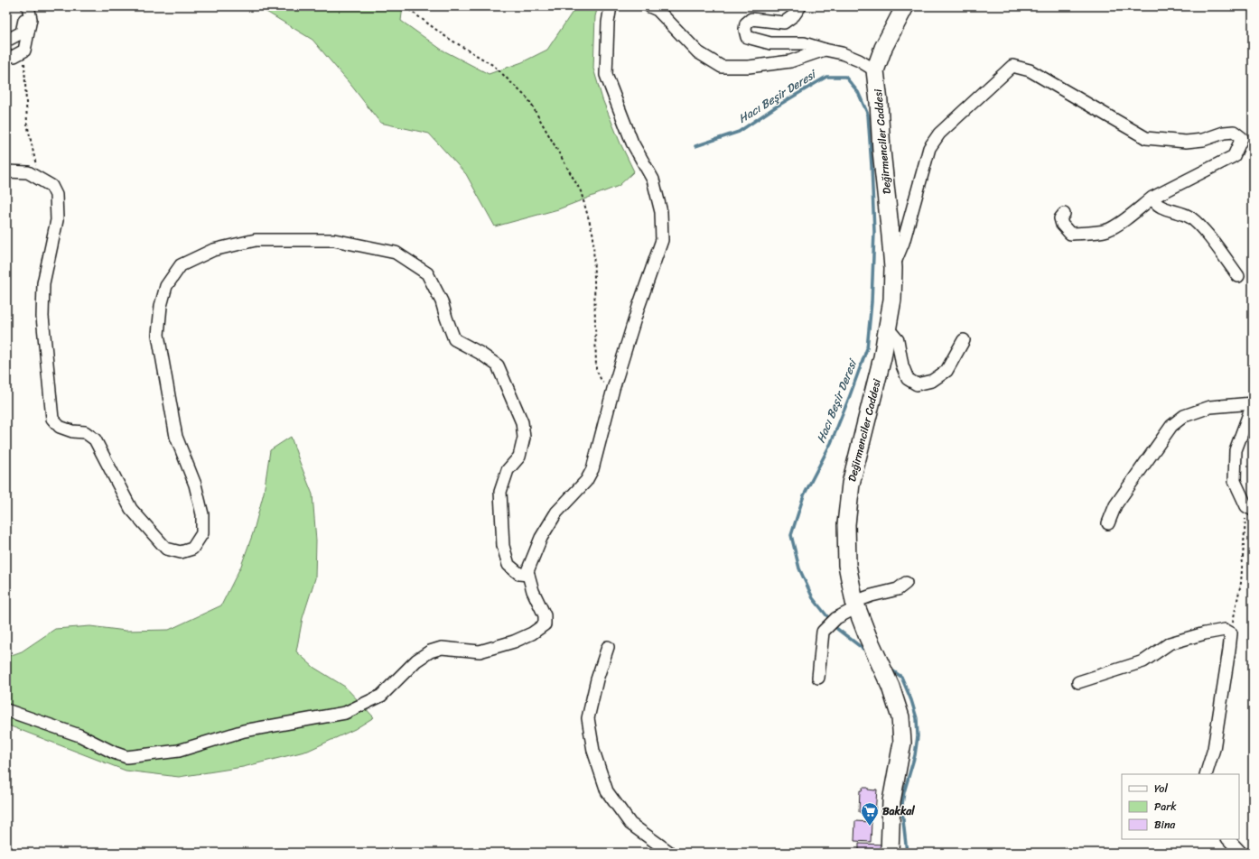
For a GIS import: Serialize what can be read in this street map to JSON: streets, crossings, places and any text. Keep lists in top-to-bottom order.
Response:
{
  "streets": {
    "main road": ["Değirmenciler Caddesi"]
  },
  "water": ["Hacı Beşir Deresi"],
  "places": {
    "supermarket": ["Bakkal"]
  },
  "legend": ["Yol", "Park", "Bina"]
}
